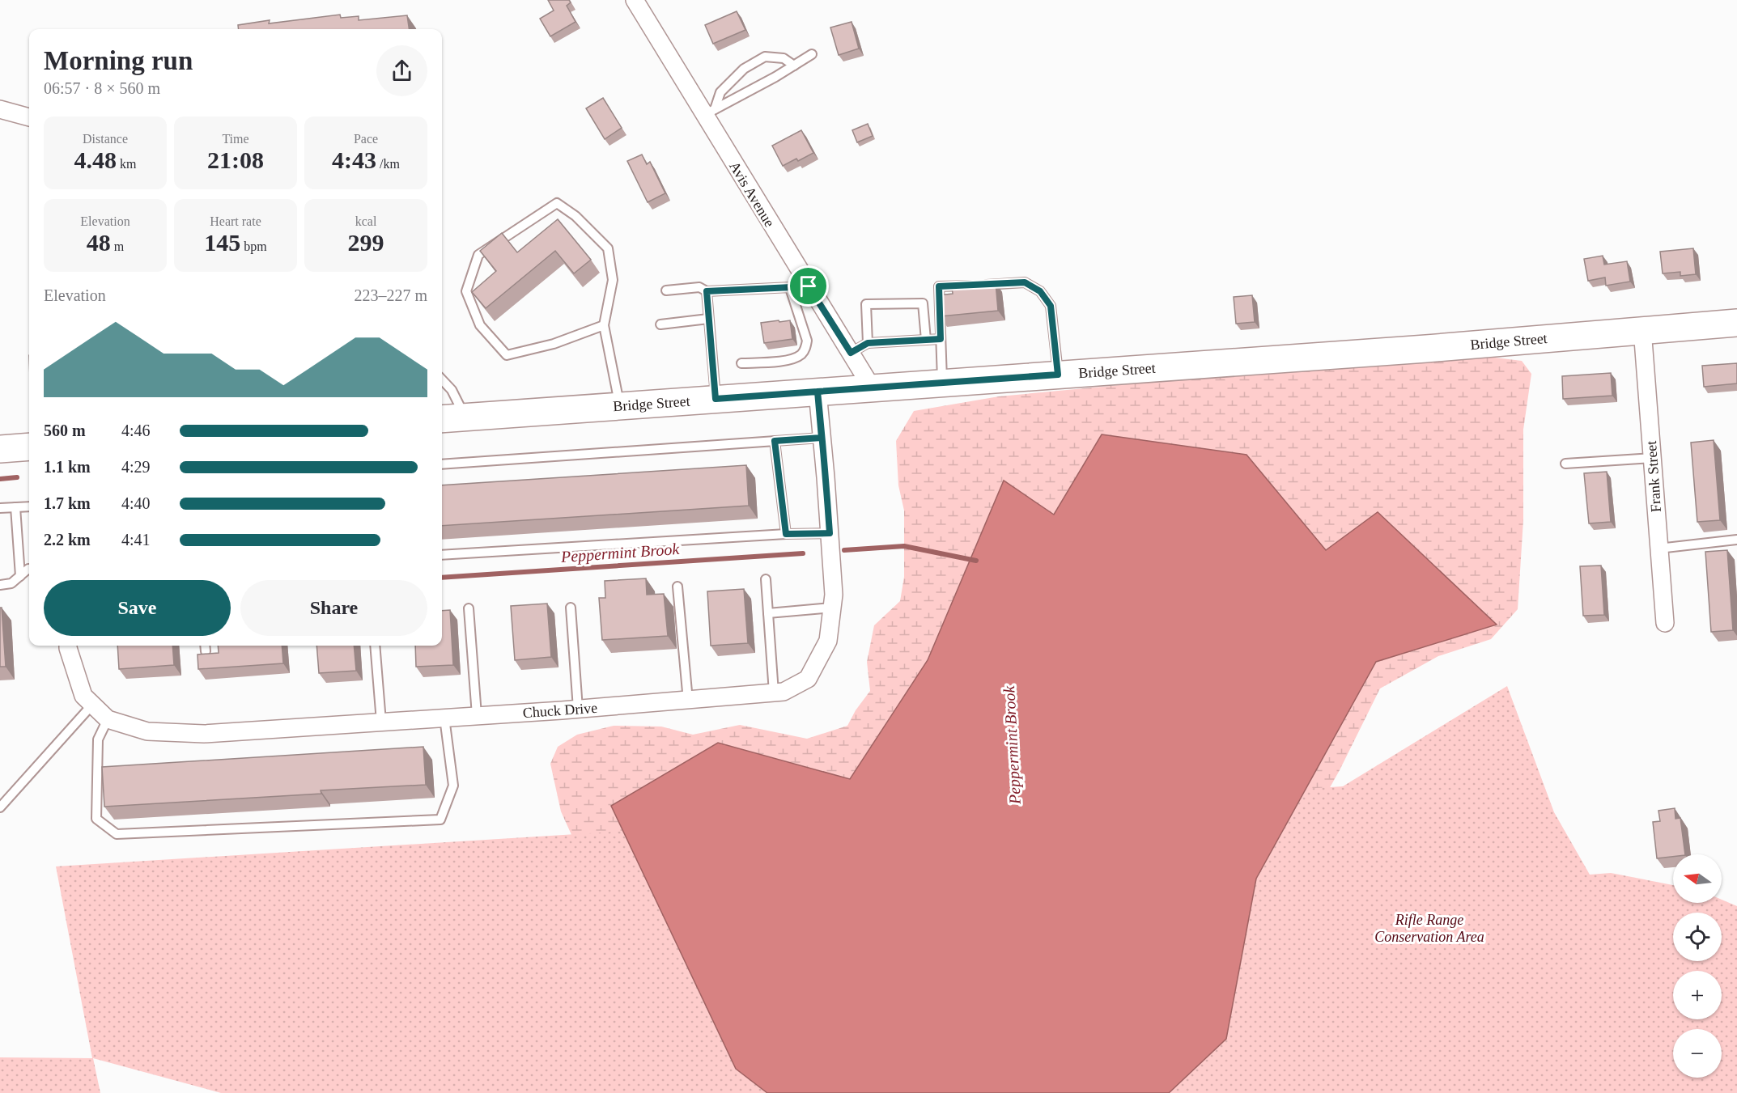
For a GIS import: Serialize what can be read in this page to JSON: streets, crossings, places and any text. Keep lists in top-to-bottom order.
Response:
{
  "streets": {
    "main road": ["Bridge Street"],
    "street": ["Avis Avenue", "Frank Street", "Chuck Drive"]
  },
  "crossings": [
    ["Avis Avenue", "Bridge Street"],
    ["Bridge Street", "Frank Street"],
    ["Bridge Street", "Chuck Drive"]
  ],
  "water": ["Peppermint Brook"],
  "parks": ["Rifle Range Conservation Area"],
  "north": "left",
  "page": {
    "heading": ["Morning run", "06:57 · 8 × 560 m"],
    "stats": [
      ["Distance", "4.48 km"],
      ["Time", "21:08"],
      ["Pace", "4:43 /km"],
      ["Elevation", "48 m"],
      ["Heart rate", "145 bpm"],
      ["kcal", "299"]
    ],
    "chart": ["Elevation", "223–227 m"],
    "list": [
      {
        "name": "560 m",
        "note": "4:46"
      },
      {
        "name": "1.1 km",
        "note": "4:29"
      },
      {
        "name": "1.7 km",
        "note": "4:40"
      },
      {
        "name": "2.2 km",
        "note": "4:41"
      }
    ],
    "buttons": ["Save", "Share"],
    "map_buttons": ["+", "−"]
  }
}
